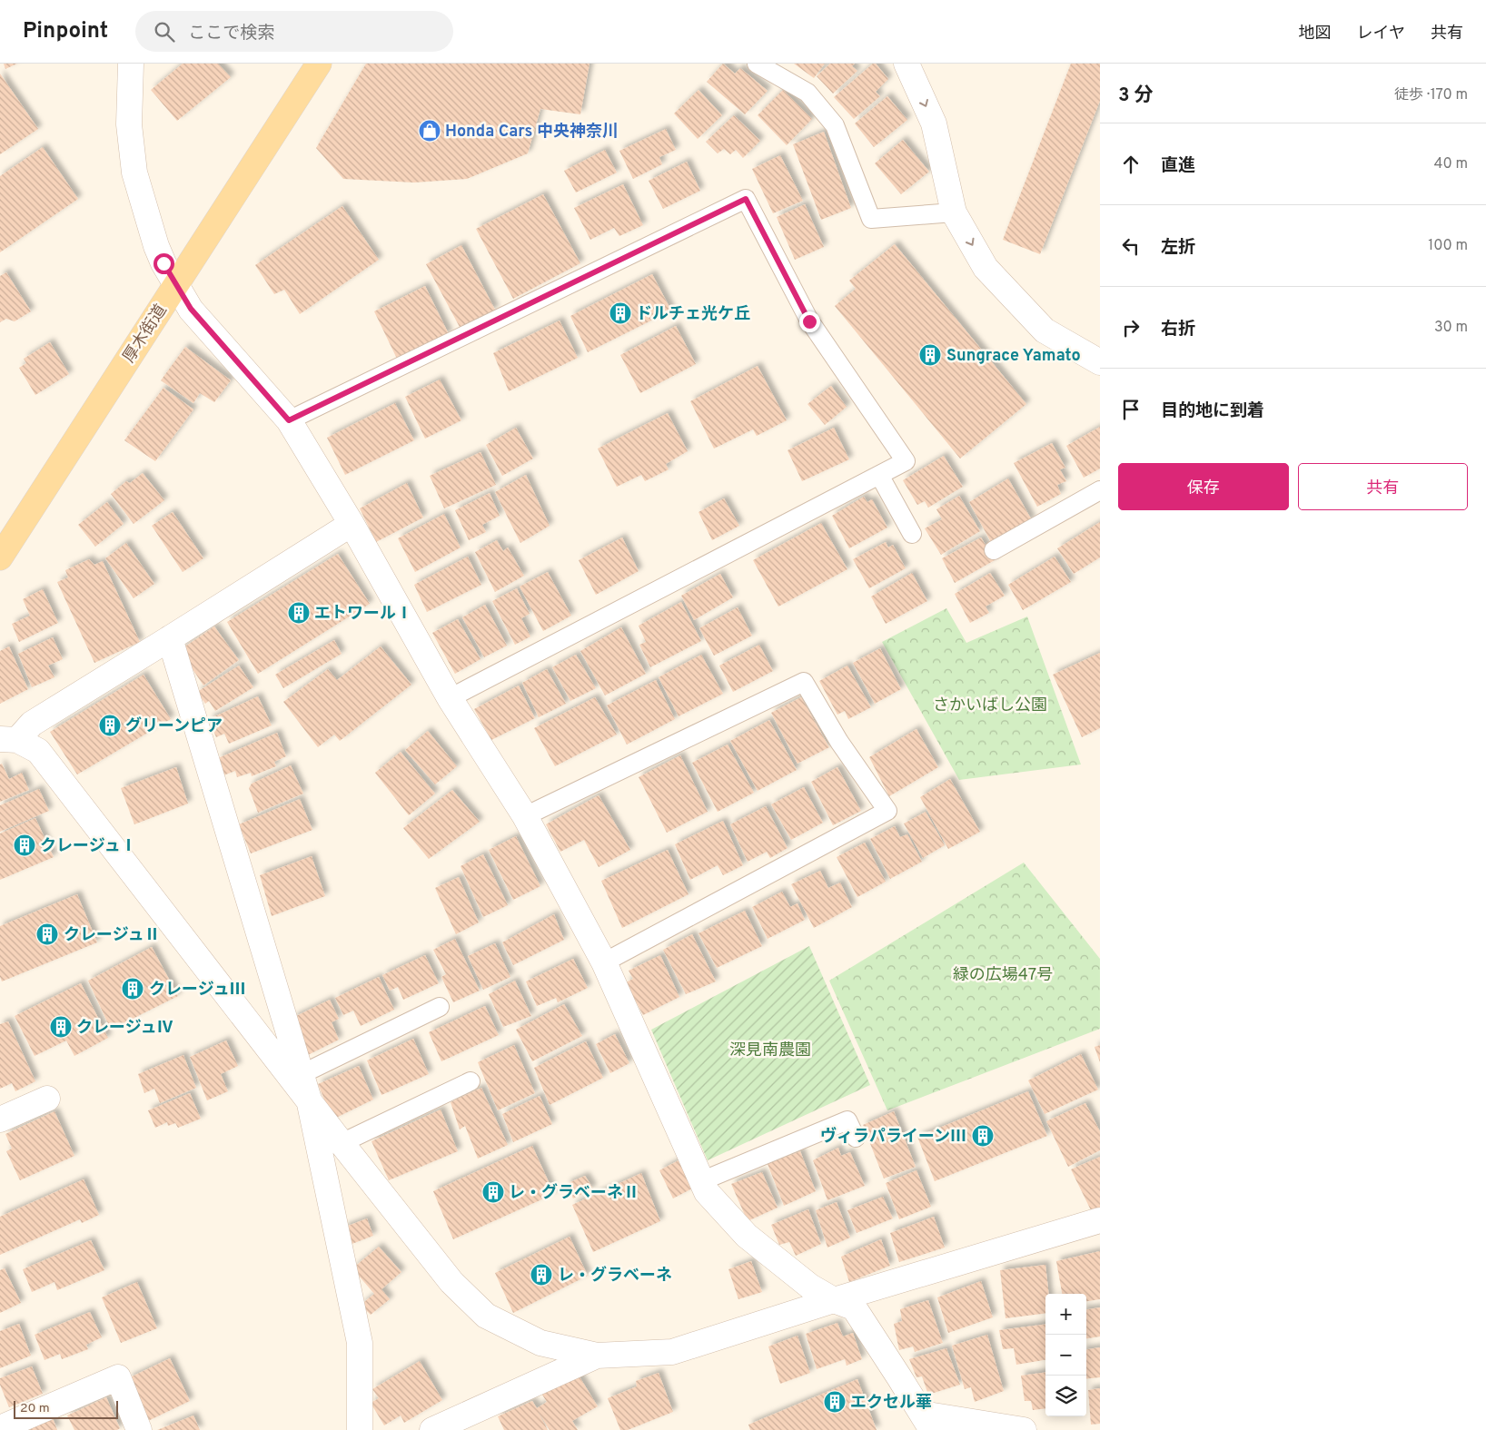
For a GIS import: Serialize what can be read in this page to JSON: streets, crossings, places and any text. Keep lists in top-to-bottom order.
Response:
{
  "streets": {
    "main road": ["厚木街道"]
  },
  "parks": ["さかいばし公園", "緑の広場47号", "深見南農園"],
  "places": {
    "shop": ["Honda Cars 中央神奈川"],
    "building": [
      "ドルチェ光ケ丘",
      "Sungrace Yamato",
      "エトワールⅠ",
      "グリーンピア",
      "クレージュⅠ",
      "クレージュⅡ",
      "クレージュⅢ",
      "クレージュⅣ",
      "ヴィラパライーンⅢ",
      "レ・グラベーネⅡ",
      "レ・グラベーネ",
      "エクセル華"
    ]
  },
  "scale_bar": "20 m",
  "page": {
    "header": "Pinpoint",
    "search": "ここで検索",
    "nav": ["地図", "レイヤ", "共有"],
    "heading": ["3 分", "徒歩 · 170 m"],
    "list": [
      ["直進", "40 m"],
      ["左折", "100 m"],
      ["右折", "30 m"],
      "目的地に到着"
    ],
    "buttons": ["保存", "共有"],
    "map_buttons": ["+", "−"],
    "scale": "20 m"
  }
}
